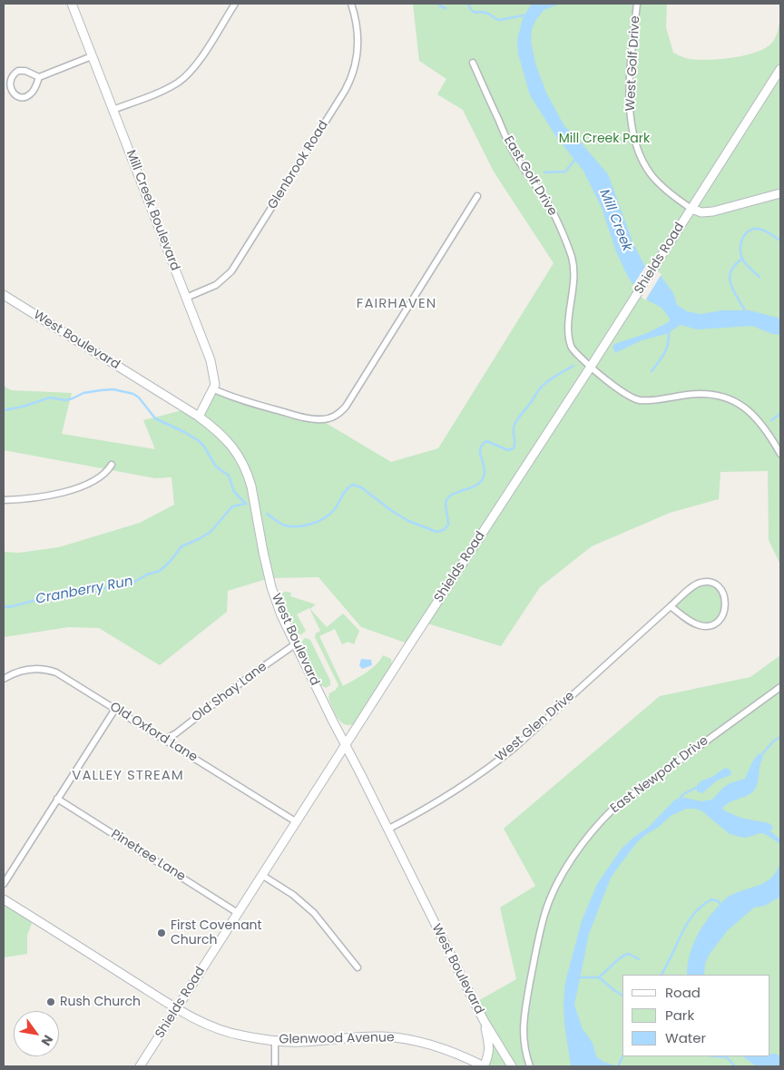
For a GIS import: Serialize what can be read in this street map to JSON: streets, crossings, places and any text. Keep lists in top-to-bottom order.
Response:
{
  "streets": {
    "street": [
      "West Golf Drive",
      "Glenbrook Road",
      "East Golf Drive",
      "Mill Creek Boulevard",
      "Shields Road",
      "West Boulevard",
      "Old Shay Lane",
      "West Glen Drive",
      "Old Oxford Lane",
      "East Newport Drive",
      "Pinetree Lane",
      "Glenwood Avenue"
    ]
  },
  "crossings": [
    ["West Golf Drive", "Shields Road"],
    ["Glenbrook Road", "Mill Creek Boulevard"],
    ["East Golf Drive", "Shields Road"],
    ["Shields Road", "West Boulevard"],
    ["Shields Road", "Old Oxford Lane"],
    ["Shields Road", "Pinetree Lane"],
    ["Shields Road", "Glenwood Avenue"],
    ["West Boulevard", "Old Shay Lane"],
    ["West Boulevard", "West Glen Drive"],
    ["West Boulevard", "Glenwood Avenue"],
    ["Old Shay Lane", "Old Oxford Lane"]
  ],
  "districts": ["FAIRHAVEN", "VALLEY STREAM"],
  "water": ["Mill Creek", "Cranberry Run"],
  "parks": ["Mill Creek Park"],
  "places": ["First Covenant Church", "Rush Church"],
  "legend": ["Road", "Park", "Water"],
  "north": "bottom right"
}
